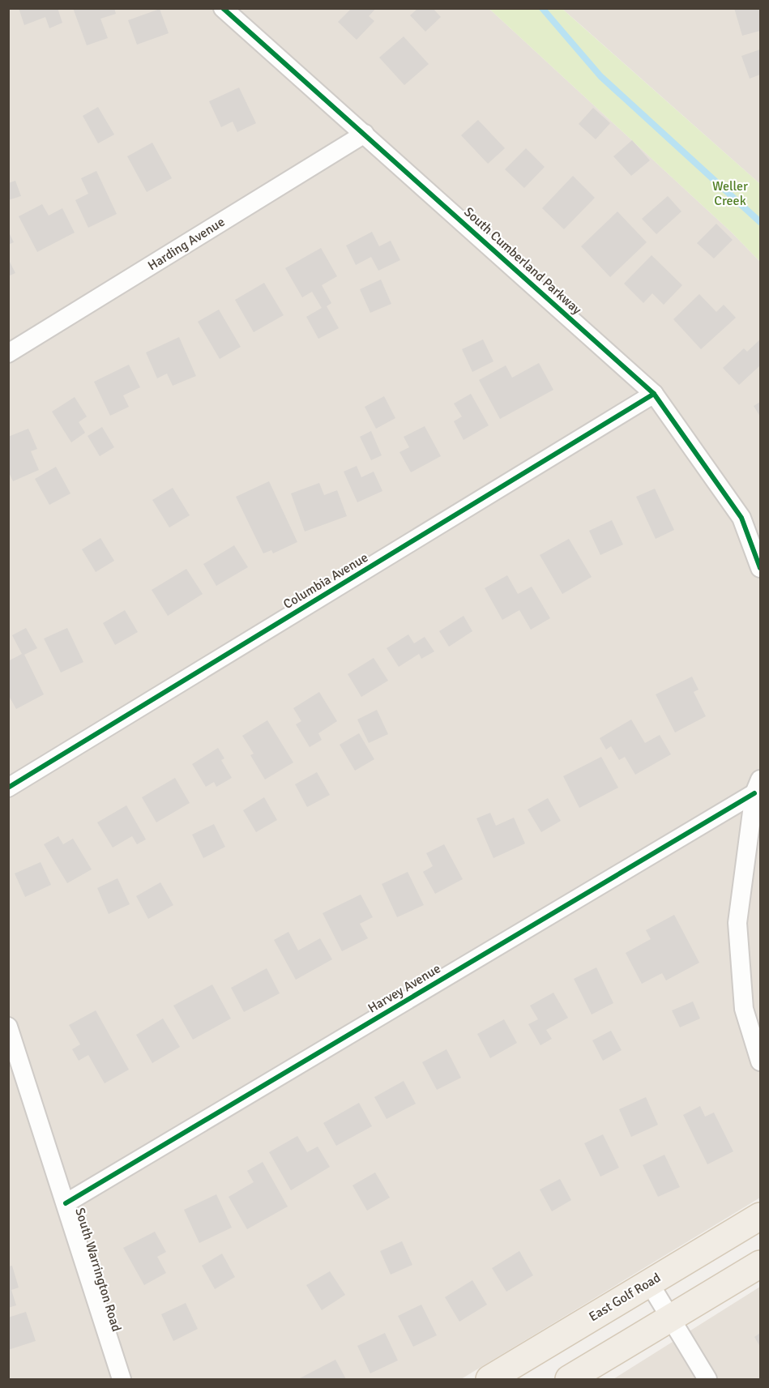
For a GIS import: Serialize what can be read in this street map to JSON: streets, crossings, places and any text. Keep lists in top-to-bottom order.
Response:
{
  "streets": {
    "main road": ["East Golf Road"],
    "street": [
      "Harding Avenue",
      "South Cumberland Parkway",
      "Columbia Avenue",
      "Harvey Avenue",
      "South Warrington Road"
    ]
  },
  "crossings": [
    ["Harding Avenue", "South Cumberland Parkway"],
    ["South Cumberland Parkway", "Columbia Avenue"],
    ["Harvey Avenue", "South Warrington Road"]
  ],
  "parks": ["Weller Creek"]
}
